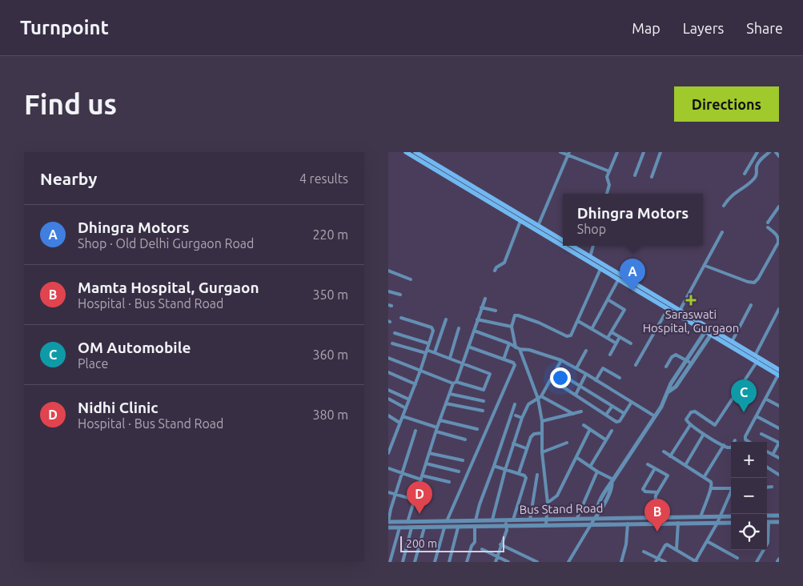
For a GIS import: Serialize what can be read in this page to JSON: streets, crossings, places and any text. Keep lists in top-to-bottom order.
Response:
{
  "streets": {
    "street": ["Bus Stand Road"]
  },
  "places": {
    "health": ["Saraswati Hospital, Gurgaon"]
  },
  "scale_bar": "200 m",
  "page": {
    "header": "Turnpoint",
    "nav": ["Map", "Layers", "Share"],
    "buttons": "Directions",
    "title": "Find us",
    "heading": ["Nearby", "4 results"],
    "popup": ["Dhingra Motors", "Shop"],
    "list": [
      {
        "mark": "A",
        "name": "Dhingra Motors",
        "note": "Shop · Old Delhi Gurgaon Road",
        "value": "220 m"
      },
      {
        "mark": "B",
        "name": "Mamta Hospital, Gurgaon",
        "note": "Hospital · Bus Stand Road",
        "value": "350 m"
      },
      {
        "mark": "C",
        "name": "OM Automobile",
        "note": "Place",
        "value": "360 m"
      },
      {
        "mark": "D",
        "name": "Nidhi Clinic",
        "note": "Hospital · Bus Stand Road",
        "value": "380 m"
      }
    ],
    "pins": [
      "A",
      "C",
      "D",
      "B"
    ],
    "map_buttons": ["+", "−"],
    "scale": "200 m"
  }
}
